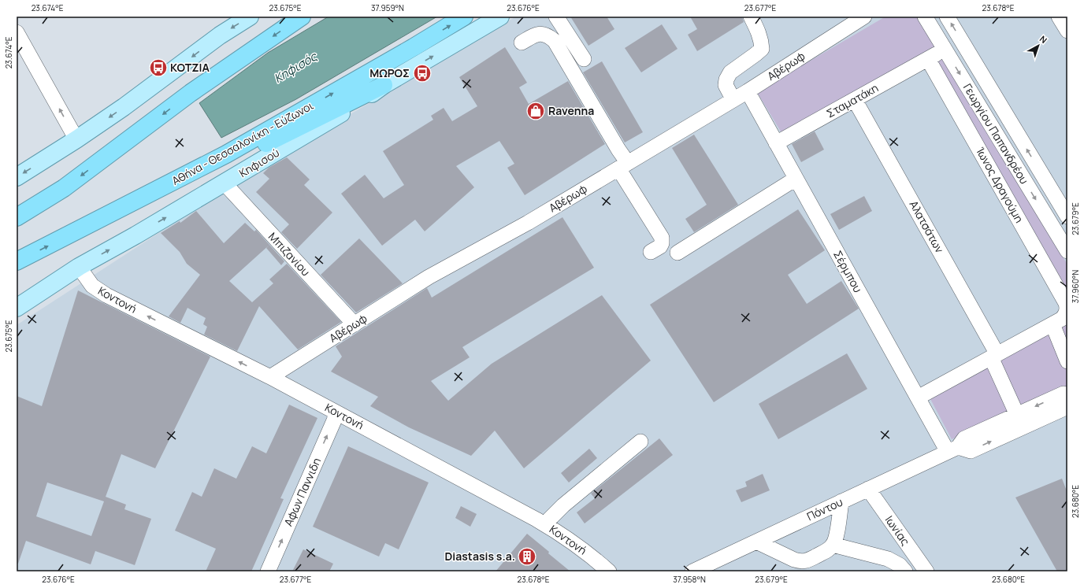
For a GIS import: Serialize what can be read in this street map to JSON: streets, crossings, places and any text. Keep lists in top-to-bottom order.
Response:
{
  "streets": {
    "highway": ["Αθήνα - Θεσσαλονίκη - Εύζωνοι"],
    "main road": ["Κηφισού"],
    "street": [
      "Αβέρωφ",
      "Σταματάκη",
      "Γεωργίου Παπανδρέου",
      "Ίωνος Δραγούμη",
      "Αλατσάτων",
      "Μπιζανίου",
      "Σέρμπου",
      "Κοντονή",
      "Αφων Παννιδη",
      "Πόντου",
      "Ιωνίας"
    ]
  },
  "crossings": [
    ["Αβέρωφ", "Μπιζανίου"],
    ["Αβέρωφ", "Σέρμπου"],
    ["Αβέρωφ", "Κοντονή"],
    ["Σταματάκη", "Γεωργίου Παπανδρέου"],
    ["Σταματάκη", "Ίωνος Δραγούμη"],
    ["Σταματάκη", "Αλατσάτων"],
    ["Σταματάκη", "Σέρμπου"],
    ["Κηφισού", "Μπιζανίου"],
    ["Κηφισού", "Κοντονή"],
    ["Αλατσάτων", "Πόντου"],
    ["Σέρμπου", "Πόντου"],
    ["Κοντονή", "Αφων Παννιδη"],
    ["Πόντου", "Ιωνίας"]
  ],
  "one_way": ["Κοντονή", "Αφων Παννιδη"],
  "water": ["Κηφισός"],
  "places": {
    "bus stop": ["ΚΟΤΖΙΑ", "ΜΩΡΟΣ"],
    "shop": ["Ravenna"],
    "building": ["Diastasis s.a."]
  },
  "north": "top right",
  "coordinates": [
    "23.674°E",
    "23.675°E",
    "37.959°N",
    "23.676°E",
    "23.677°E",
    "23.678°E",
    "23.679°E",
    "37.960°N",
    "23.680°E",
    "37.958°N"
  ]
}
